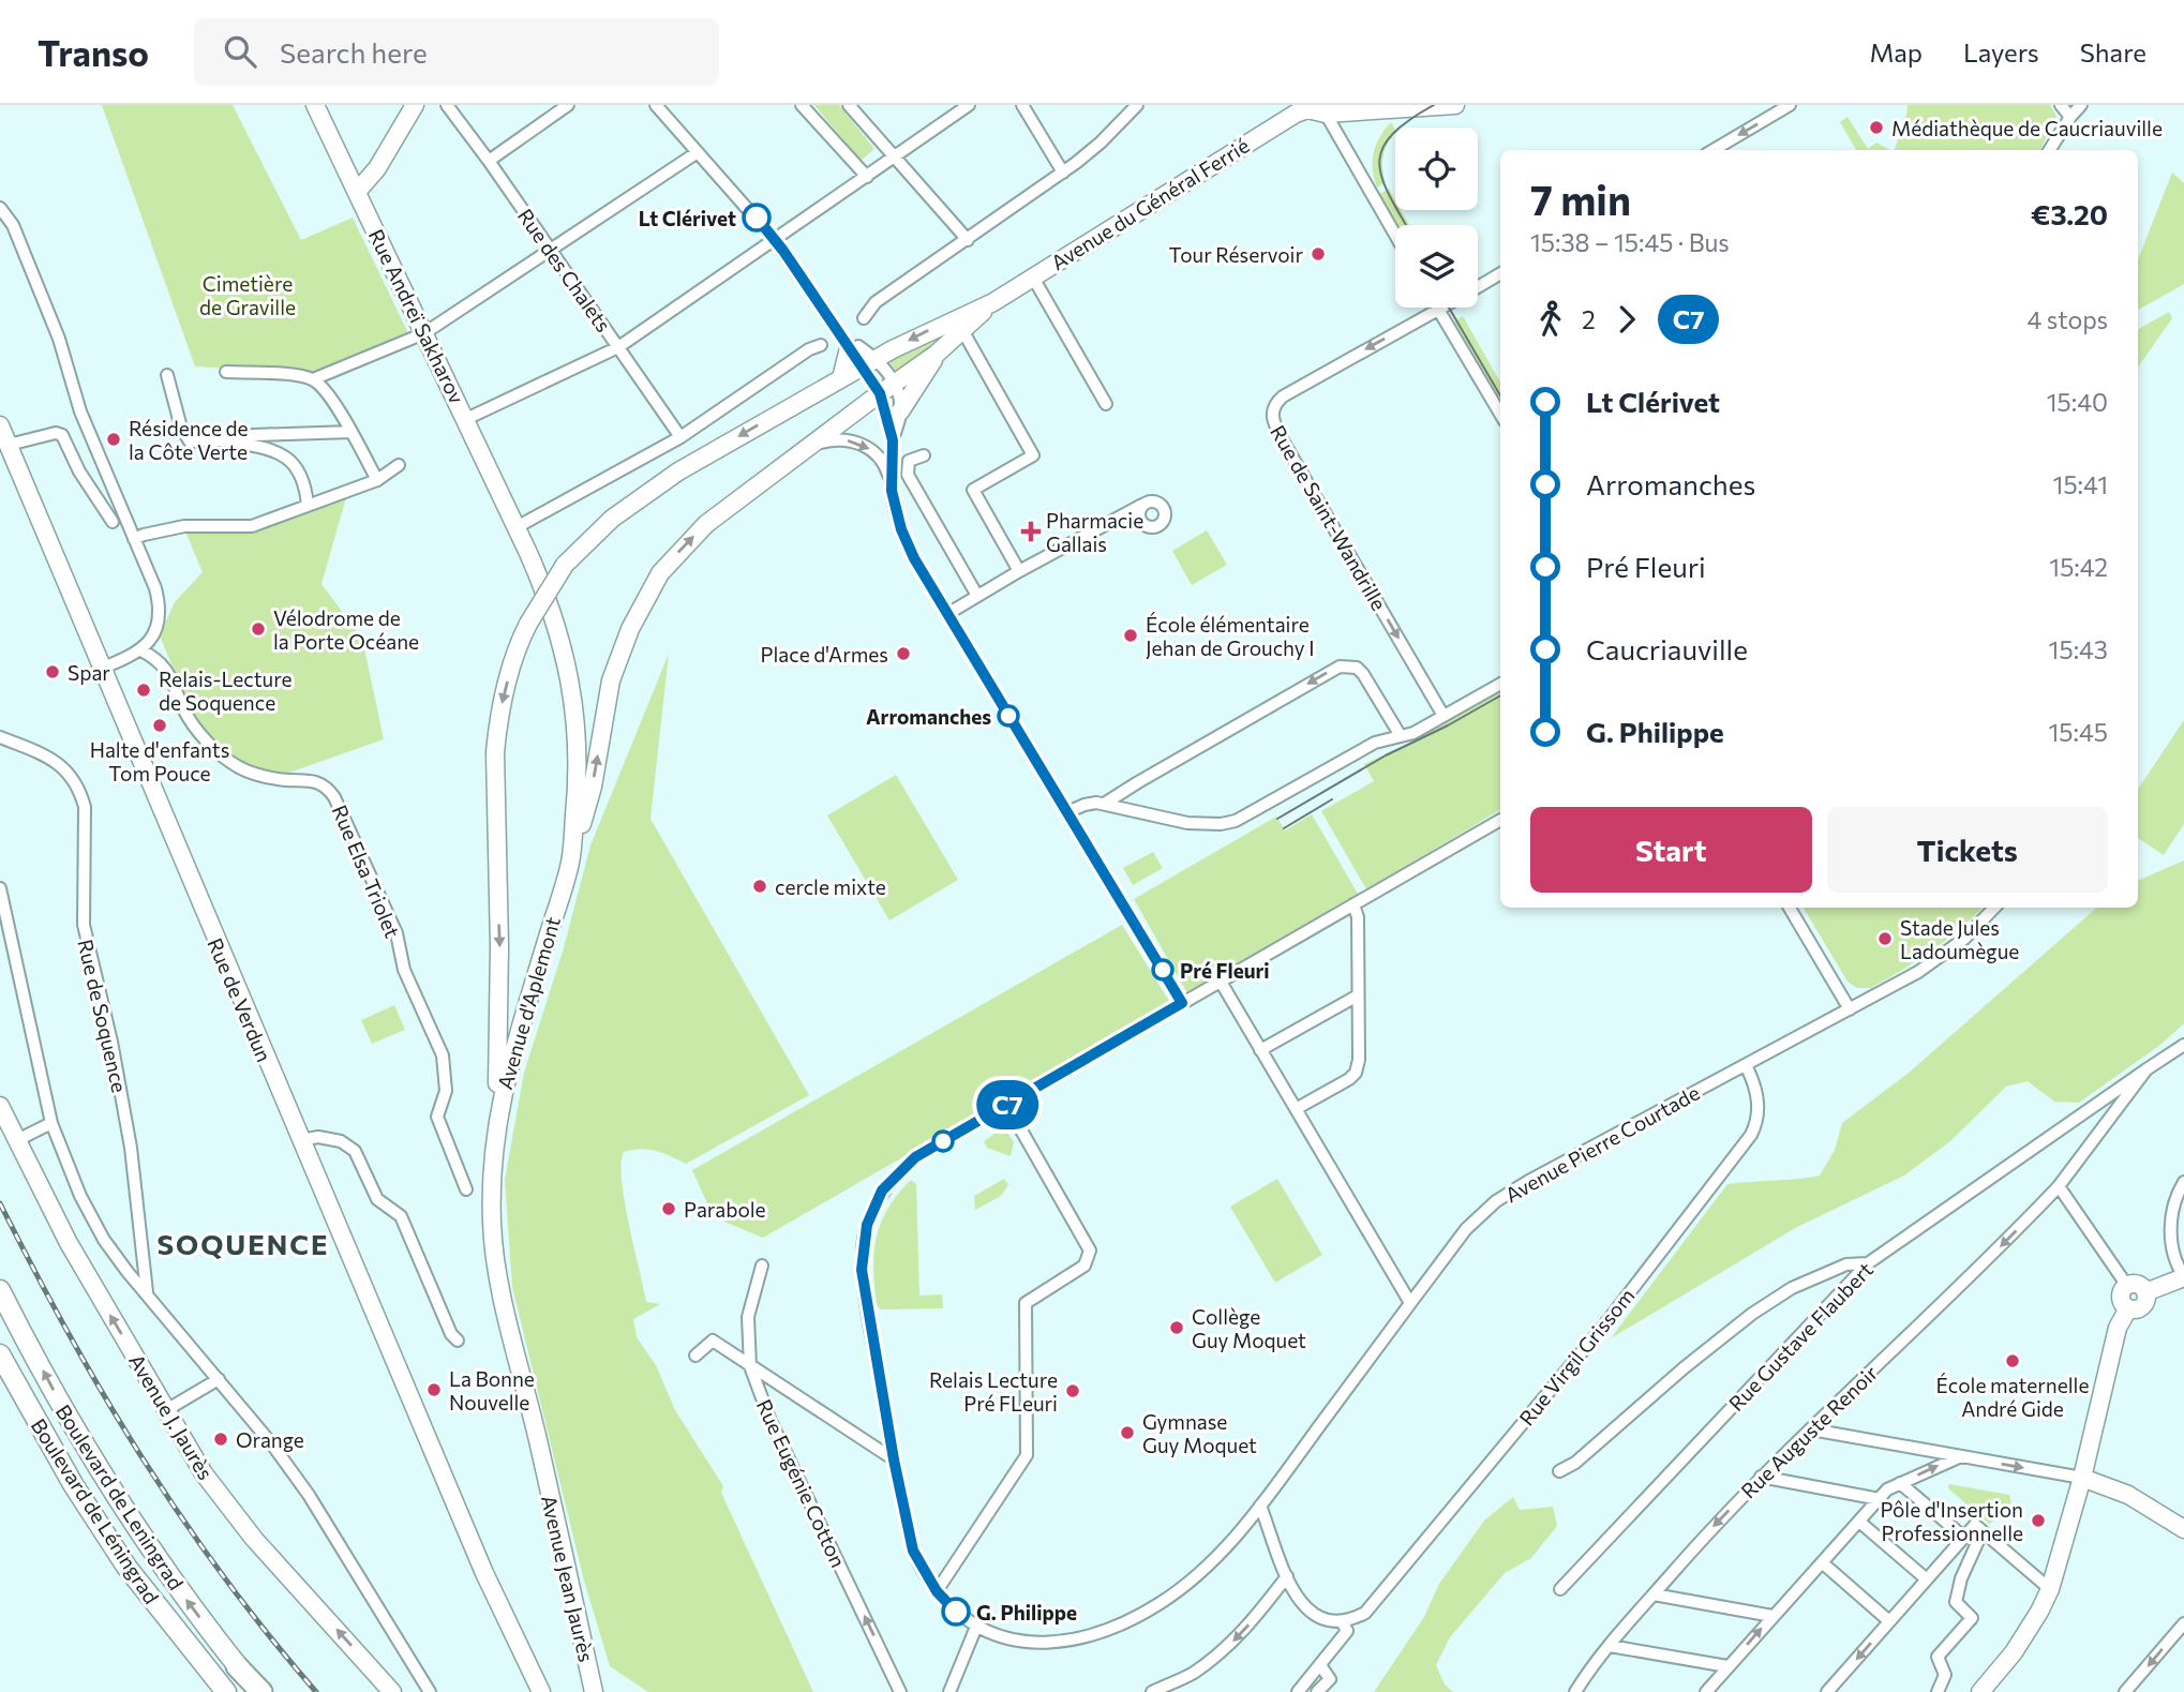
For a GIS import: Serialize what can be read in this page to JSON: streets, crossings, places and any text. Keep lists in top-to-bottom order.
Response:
{
  "streets": {
    "main road": ["Boulevard de Leningrad", "Boulevard de Léningrad"],
    "street": [
      "Avenue du Général Ferrié",
      "Rue des Chalets",
      "Rue Andreï Sakharov",
      "Rue de Saint-Wandrille",
      "Rue Elsa Triolet",
      "Rue de Verdun",
      "Avenue d'Aplemont",
      "Rue de Soquence",
      "Avenue Pierre Courtade",
      "Rue Gustave Flaubert",
      "Rue Virgil Grissom",
      "Avenue J. Jaurès",
      "Rue Auguste Renoir",
      "Rue Eugénie Cotton",
      "Avenue Jean Jaurès"
    ]
  },
  "crossings": [
    ["Rue Andreï Sakharov", "Avenue d'Aplemont"],
    ["Avenue d'Aplemont", "Avenue Jean Jaurès"],
    ["Avenue Pierre Courtade", "Rue Virgil Grissom"],
    ["Rue Gustave Flaubert", "Rue Auguste Renoir"]
  ],
  "one_way": ["Rue Auguste Renoir", "Rue Eugénie Cotton", "Boulevard de Leningrad"],
  "districts": ["SOQUENCE"],
  "parks": ["Cimetière de Graville"],
  "places": {
    "other": [
      "Médiathèque de Caucriauville",
      "Lt Clérivet",
      "Tour Réservoir",
      "Résidence de la Côte Verte",
      "Vélodrome de la Porte Océane",
      "École élémentaire Jehan de Grouchy I",
      "Place d'Armes",
      "Spar",
      "Relais-Lecture de Soquence",
      "Arromanches",
      "Halte d'enfants Tom Pouce",
      "cercle mixte",
      "Stade Jules Ladoumègue",
      "Pré Fleuri",
      "Parabole",
      "Collège Guy Moquet",
      "École maternelle André Gide",
      "La Bonne Nouvelle",
      "Relais Lecture Pré FLeuri",
      "Gymnase Guy Moquet",
      "Orange",
      "Pôle d'Insertion Professionnelle",
      "G. Philippe"
    ],
    "health": ["Pharmacie Gallais"]
  },
  "lines": ["bus line C7"],
  "page": {
    "header": "Transo",
    "search": "Search here",
    "nav": ["Map", "Layers", "Share"],
    "on_map": "C7",
    "heading": ["7 min", "15:38 – 15:45 · Bus", "€3.20"],
    "legs": ["2", "C7", "4 stops"],
    "list": [
      {
        "name": "Lt Clérivet",
        "value": "15:40"
      },
      {
        "name": "Arromanches",
        "value": "15:41"
      },
      {
        "name": "Pré Fleuri",
        "value": "15:42"
      },
      {
        "name": "Caucriauville",
        "value": "15:43"
      },
      {
        "name": "G. Philippe",
        "value": "15:45"
      }
    ],
    "buttons": ["Start", "Tickets"]
  }
}
